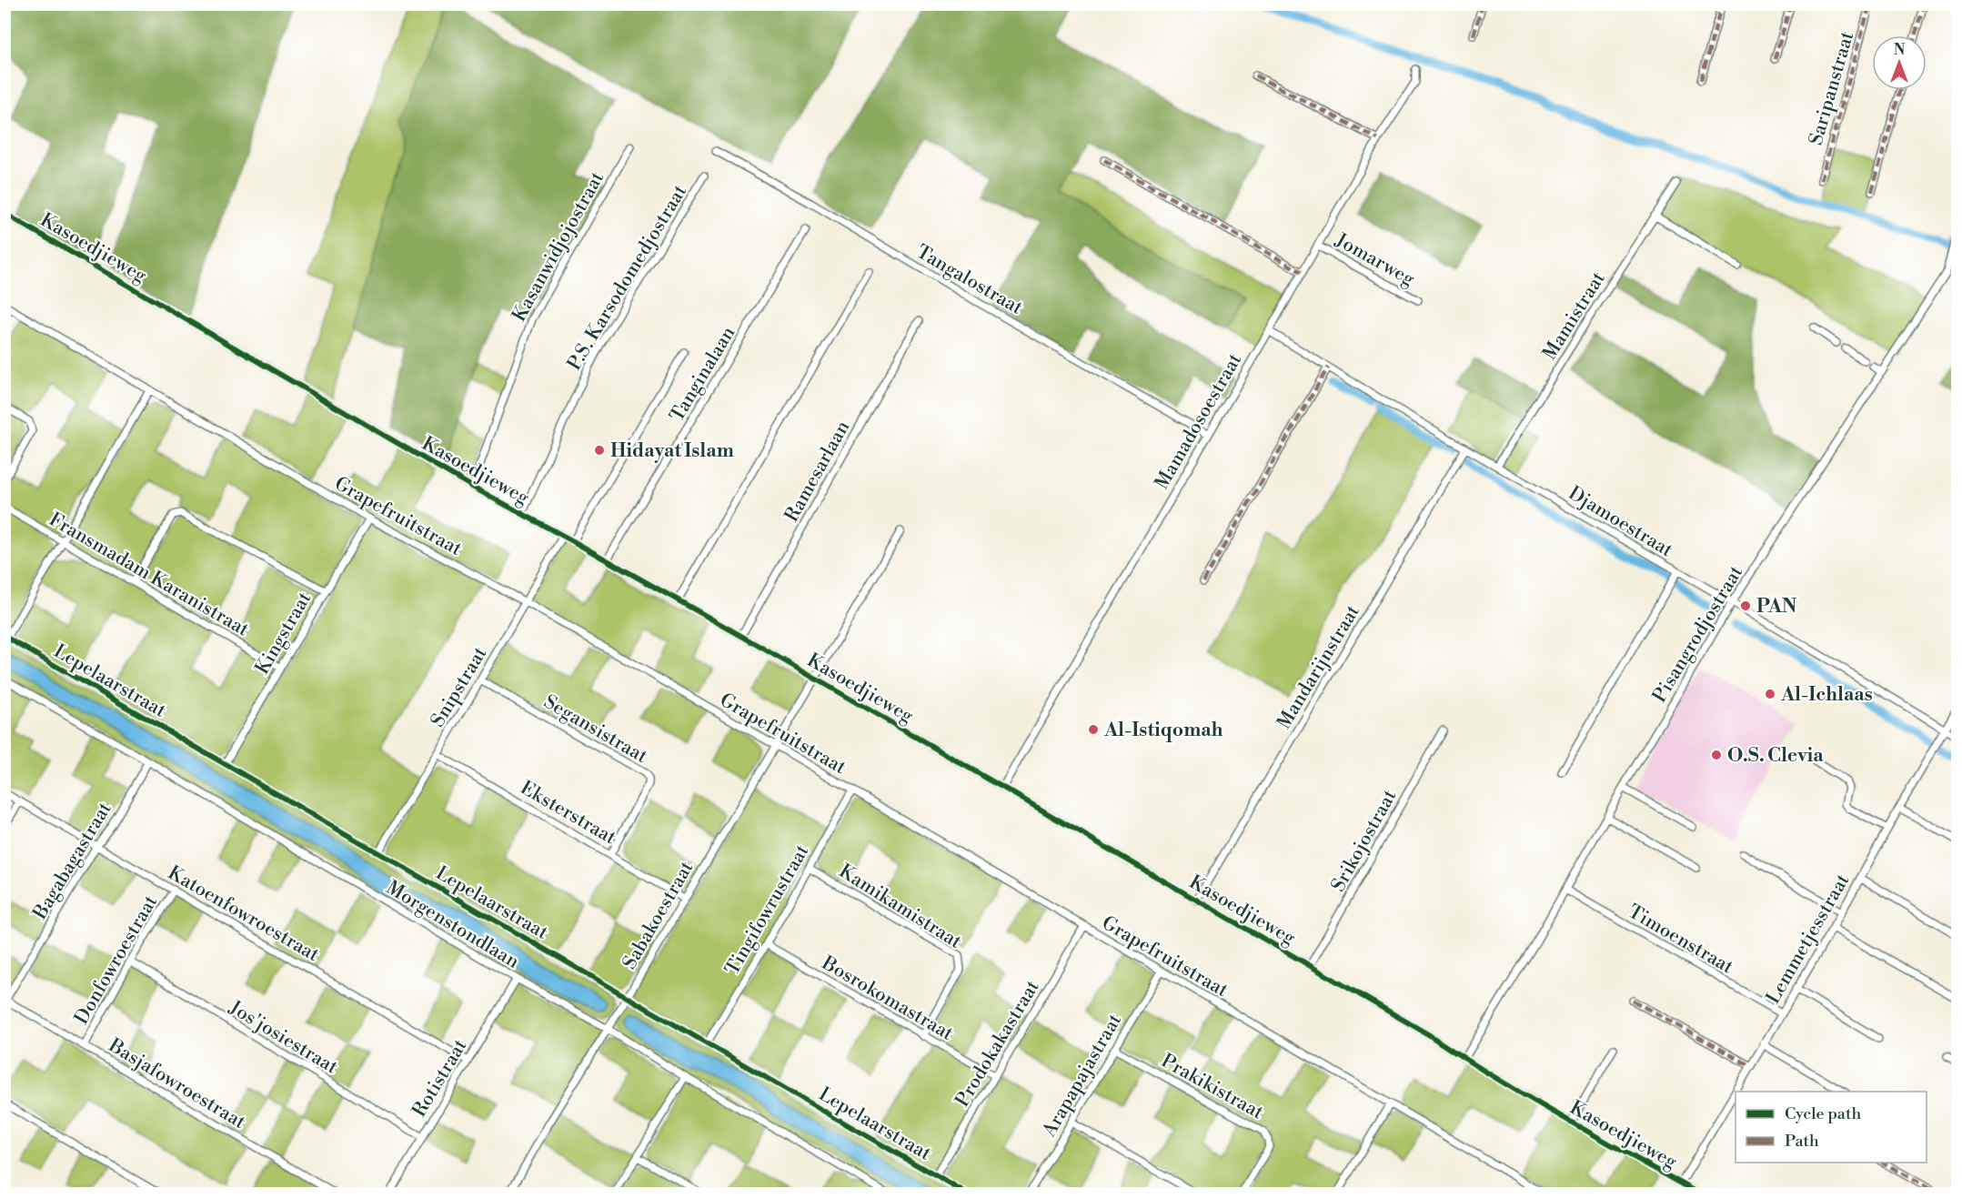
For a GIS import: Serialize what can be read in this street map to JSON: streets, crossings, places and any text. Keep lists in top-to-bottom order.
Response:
{
  "streets": {
    "street": [
      "Saripanstraat",
      "Kasanwidjojostraat",
      "Kasoedjieweg",
      "Jomarweg",
      "P.S. Karsodomedjostraat",
      "Tangalostraat",
      "Mamistraat",
      "Tanginalaan",
      "Mamadosoestraat",
      "Ramesarlaan",
      "Grapefruitstraat",
      "Djamoestraat",
      "Fransmadam Karanistraat",
      "Kingstraat",
      "Pisangrodjostraat",
      "Mandarijnstraat",
      "Lepelaarstraat",
      "Snipstraat",
      "Segansistraat",
      "Eksterstraat",
      "Srikojostraat",
      "Bagabagastraat",
      "Kamikamistraat",
      "Tingifowrustraat",
      "Katoenfowroestraat",
      "Sabakoestraat",
      "Morgenstondlaan",
      "Timoenstraat",
      "Lemmetjesstraat",
      "Donfowroestraat",
      "Bosrokomastraat",
      "Jos'josiestraat",
      "Prodokakastraat",
      "Arapapajastraat",
      "Rotistraat",
      "Basjafowroestraat",
      "Prakikistraat"
    ]
  },
  "crossings": [
    ["Kasanwidjojostraat", "Kasoedjieweg"],
    ["Kasoedjieweg", "P.S. Karsodomedjostraat"],
    ["Kasoedjieweg", "Tanginalaan"],
    ["Kasoedjieweg", "Mamadosoestraat"],
    ["Kasoedjieweg", "Ramesarlaan"],
    ["Kasoedjieweg", "Pisangrodjostraat"],
    ["Kasoedjieweg", "Mandarijnstraat"],
    ["Kasoedjieweg", "Snipstraat"],
    ["Kasoedjieweg", "Srikojostraat"],
    ["Kasoedjieweg", "Sabakoestraat"],
    ["Kasoedjieweg", "Lemmetjesstraat"],
    ["Jomarweg", "Mamadosoestraat"],
    ["Tangalostraat", "Mamadosoestraat"],
    ["Mamistraat", "Djamoestraat"],
    ["Mamadosoestraat", "Djamoestraat"],
    ["Grapefruitstraat", "Kingstraat"],
    ["Grapefruitstraat", "Snipstraat"],
    ["Grapefruitstraat", "Tingifowrustraat"],
    ["Grapefruitstraat", "Sabakoestraat"],
    ["Grapefruitstraat", "Prodokakastraat"],
    ["Grapefruitstraat", "Arapapajastraat"],
    ["Djamoestraat", "Pisangrodjostraat"],
    ["Djamoestraat", "Mandarijnstraat"],
    ["Djamoestraat", "Lemmetjesstraat"],
    ["Fransmadam Karanistraat", "Kingstraat"],
    ["Kingstraat", "Lepelaarstraat"],
    ["Pisangrodjostraat", "Timoenstraat"],
    ["Lepelaarstraat", "Snipstraat"],
    ["Lepelaarstraat", "Tingifowrustraat"],
    ["Lepelaarstraat", "Sabakoestraat"],
    ["Lepelaarstraat", "Prodokakastraat"],
    ["Snipstraat", "Segansistraat"],
    ["Snipstraat", "Eksterstraat"],
    ["Segansistraat", "Eksterstraat"],
    ["Eksterstraat", "Sabakoestraat"],
    ["Bagabagastraat", "Katoenfowroestraat"],
    ["Bagabagastraat", "Morgenstondlaan"],
    ["Bagabagastraat", "Basjafowroestraat"],
    ["Kamikamistraat", "Tingifowrustraat"],
    ["Kamikamistraat", "Bosrokomastraat"],
    ["Tingifowrustraat", "Bosrokomastraat"],
    ["Katoenfowroestraat", "Donfowroestraat"],
    ["Katoenfowroestraat", "Rotistraat"],
    ["Sabakoestraat", "Morgenstondlaan"],
    ["Morgenstondlaan", "Rotistraat"],
    ["Timoenstraat", "Lemmetjesstraat"],
    ["Donfowroestraat", "Jos'josiestraat"],
    ["Donfowroestraat", "Basjafowroestraat"],
    ["Bosrokomastraat", "Prodokakastraat"],
    ["Jos'josiestraat", "Rotistraat"],
    ["Arapapajastraat", "Prakikistraat"]
  ],
  "places": [
    "Hidayat Islam",
    "PAN",
    "Al-Ichlaas",
    "Al-Istiqomah",
    "O.S. Clevia"
  ],
  "legend": ["Cycle path", "Path"],
  "north": "top"
}
